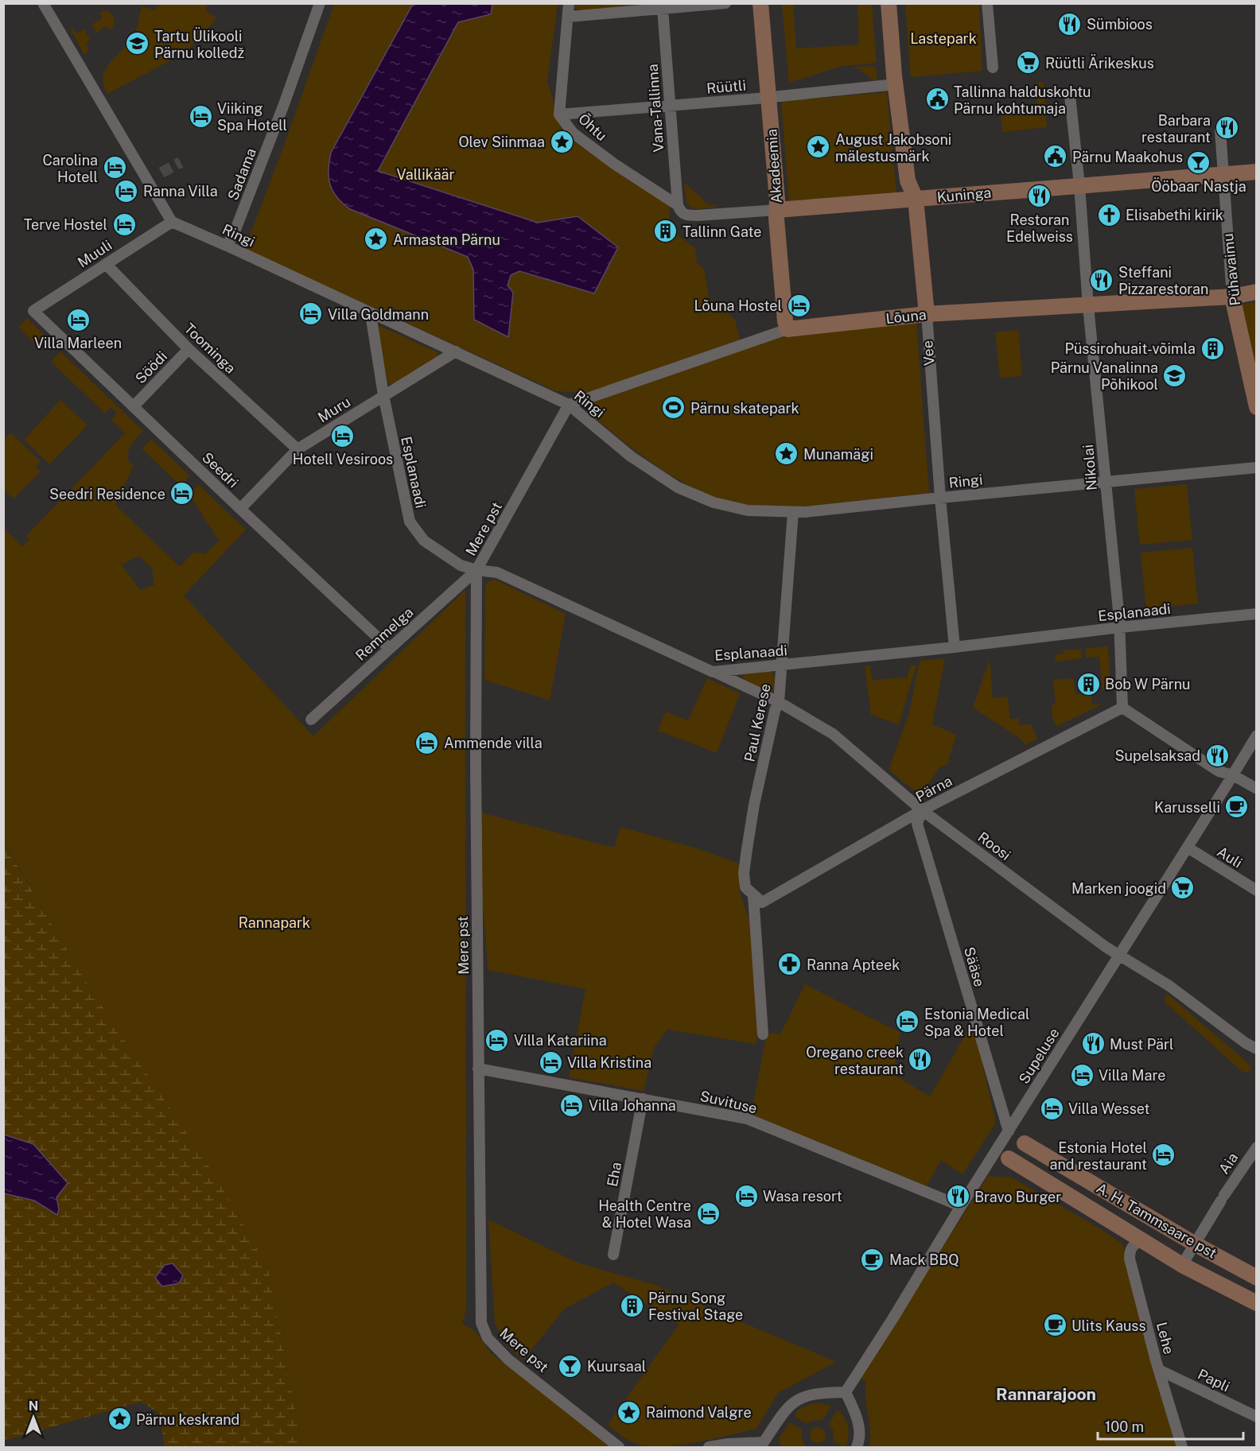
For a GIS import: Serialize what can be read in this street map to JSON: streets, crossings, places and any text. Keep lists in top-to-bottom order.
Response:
{
  "streets": {
    "street": [
      "Rüütli",
      "Vana-Tallinna",
      "Õhtu",
      "Akadeemia",
      "Sadama",
      "Kuninga",
      "Ringi",
      "Muuli",
      "Pühavaimu",
      "Lõuna",
      "Toominga",
      "Vee",
      "Söödi",
      "Muru",
      "Nikolai",
      "Seedri",
      "Esplanaadi",
      "Mere pst",
      "Remmelga",
      "Paul Kerese",
      "Pärna",
      "Roosi",
      "Auli",
      "Sääse",
      "Supeluse",
      "Suvituse",
      "Aia",
      "Eha",
      "A. H. Tammsaare pst",
      "Lehe",
      "Papli"
    ]
  },
  "crossings": [
    ["Rüütli", "Vana-Tallinna"],
    ["Rüütli", "Õhtu"],
    ["Rüütli", "Akadeemia"],
    ["Rüütli", "Vee"],
    ["Vana-Tallinna", "Õhtu"],
    ["Vana-Tallinna", "Kuninga"],
    ["Õhtu", "Kuninga"],
    ["Akadeemia", "Kuninga"],
    ["Akadeemia", "Lõuna"],
    ["Sadama", "Ringi"],
    ["Kuninga", "Pühavaimu"],
    ["Kuninga", "Vee"],
    ["Kuninga", "Nikolai"],
    ["Ringi", "Muuli"],
    ["Ringi", "Lõuna"],
    ["Ringi", "Vee"],
    ["Ringi", "Muru"],
    ["Ringi", "Nikolai"],
    ["Ringi", "Esplanaadi"],
    ["Ringi", "Mere pst"],
    ["Ringi", "Paul Kerese"],
    ["Muuli", "Toominga"],
    ["Muuli", "Seedri"],
    ["Pühavaimu", "Lõuna"],
    ["Lõuna", "Vee"],
    ["Lõuna", "Nikolai"],
    ["Lõuna", "Mere pst"],
    ["Toominga", "Söödi"],
    ["Toominga", "Muru"],
    ["Vee", "Esplanaadi"],
    ["Söödi", "Seedri"],
    ["Muru", "Seedri"],
    ["Muru", "Esplanaadi"],
    ["Nikolai", "Esplanaadi"],
    ["Nikolai", "Pärna"],
    ["Seedri", "Remmelga"],
    ["Esplanaadi", "Mere pst"],
    ["Esplanaadi", "Remmelga"],
    ["Esplanaadi", "Paul Kerese"],
    ["Esplanaadi", "Roosi"],
    ["Mere pst", "Remmelga"],
    ["Mere pst", "Suvituse"],
    ["Paul Kerese", "Pärna"],
    ["Paul Kerese", "Roosi"],
    ["Pärna", "Roosi"],
    ["Pärna", "Sääse"],
    ["Roosi", "Sääse"],
    ["Roosi", "Supeluse"],
    ["Auli", "Supeluse"],
    ["Sääse", "Supeluse"],
    ["Sääse", "A. H. Tammsaare pst"],
    ["Supeluse", "Suvituse"],
    ["Supeluse", "A. H. Tammsaare pst"],
    ["Suvituse", "Eha"],
    ["Aia", "A. H. Tammsaare pst"],
    ["A. H. Tammsaare pst", "Lehe"],
    ["Lehe", "Papli"]
  ],
  "districts": ["Rannarajoon"],
  "parks": ["Lastepark", "Vallikäär", "Rannapark"],
  "places": {
    "restaurant": [
      "Sümbioos",
      "Barbara restaurant",
      "Restoran Edelweiss",
      "Steffani Pizzarestoran",
      "Supelsaksad",
      "Must Pärl",
      "Oregano creek restaurant",
      "Bravo Burger"
    ],
    "school or university": ["Tartu Ülikooli Pärnu kolledž", "Pärnu Vanalinna Põhikool"],
    "supermarket": ["Rüütli Ärikeskus", "Marken joogid"],
    "public building": ["Tallinna halduskohtu Pärnu kohtumaja", "Pärnu Maakohus"],
    "hotel": [
      "Viiking Spa Hotell",
      "Carolina Hotell",
      "Ranna Villa",
      "Terve Hostel",
      "Lõuna Hostel",
      "Villa Goldmann",
      "Villa Marleen",
      "Hotell Vesiroos",
      "Seedri Residence",
      "Ammende villa",
      "Estonia Medical Spa & Hotel",
      "Villa Katariina",
      "Villa Kristina",
      "Villa Mare",
      "Villa Johanna",
      "Villa Wesset",
      "Estonia Hotel and restaurant",
      "Wasa resort",
      "Health Centre & Hotel Wasa"
    ],
    "place": [
      "Olev Siinmaa",
      "August Jakobsoni mälestusmärk",
      "Armastan Pärnu",
      "Munamägi",
      "Raimond Valgre",
      "Pärnu keskrand"
    ],
    "bar": ["Ööbaar Nastja", "Kuursaal"],
    "church": ["Elisabethi kirik"],
    "building": [
      "Tallinn Gate",
      "Püssirohuait-võimla",
      "Bob W Pärnu",
      "Pärnu Song Festival Stage"
    ],
    "sports": ["Pärnu skatepark"],
    "cafe": ["Karusselli", "Mack BBQ", "Ulits Kauss"],
    "pharmacy": ["Ranna Apteek"]
  },
  "scale_bar": "100 m",
  "north": "top"
}
